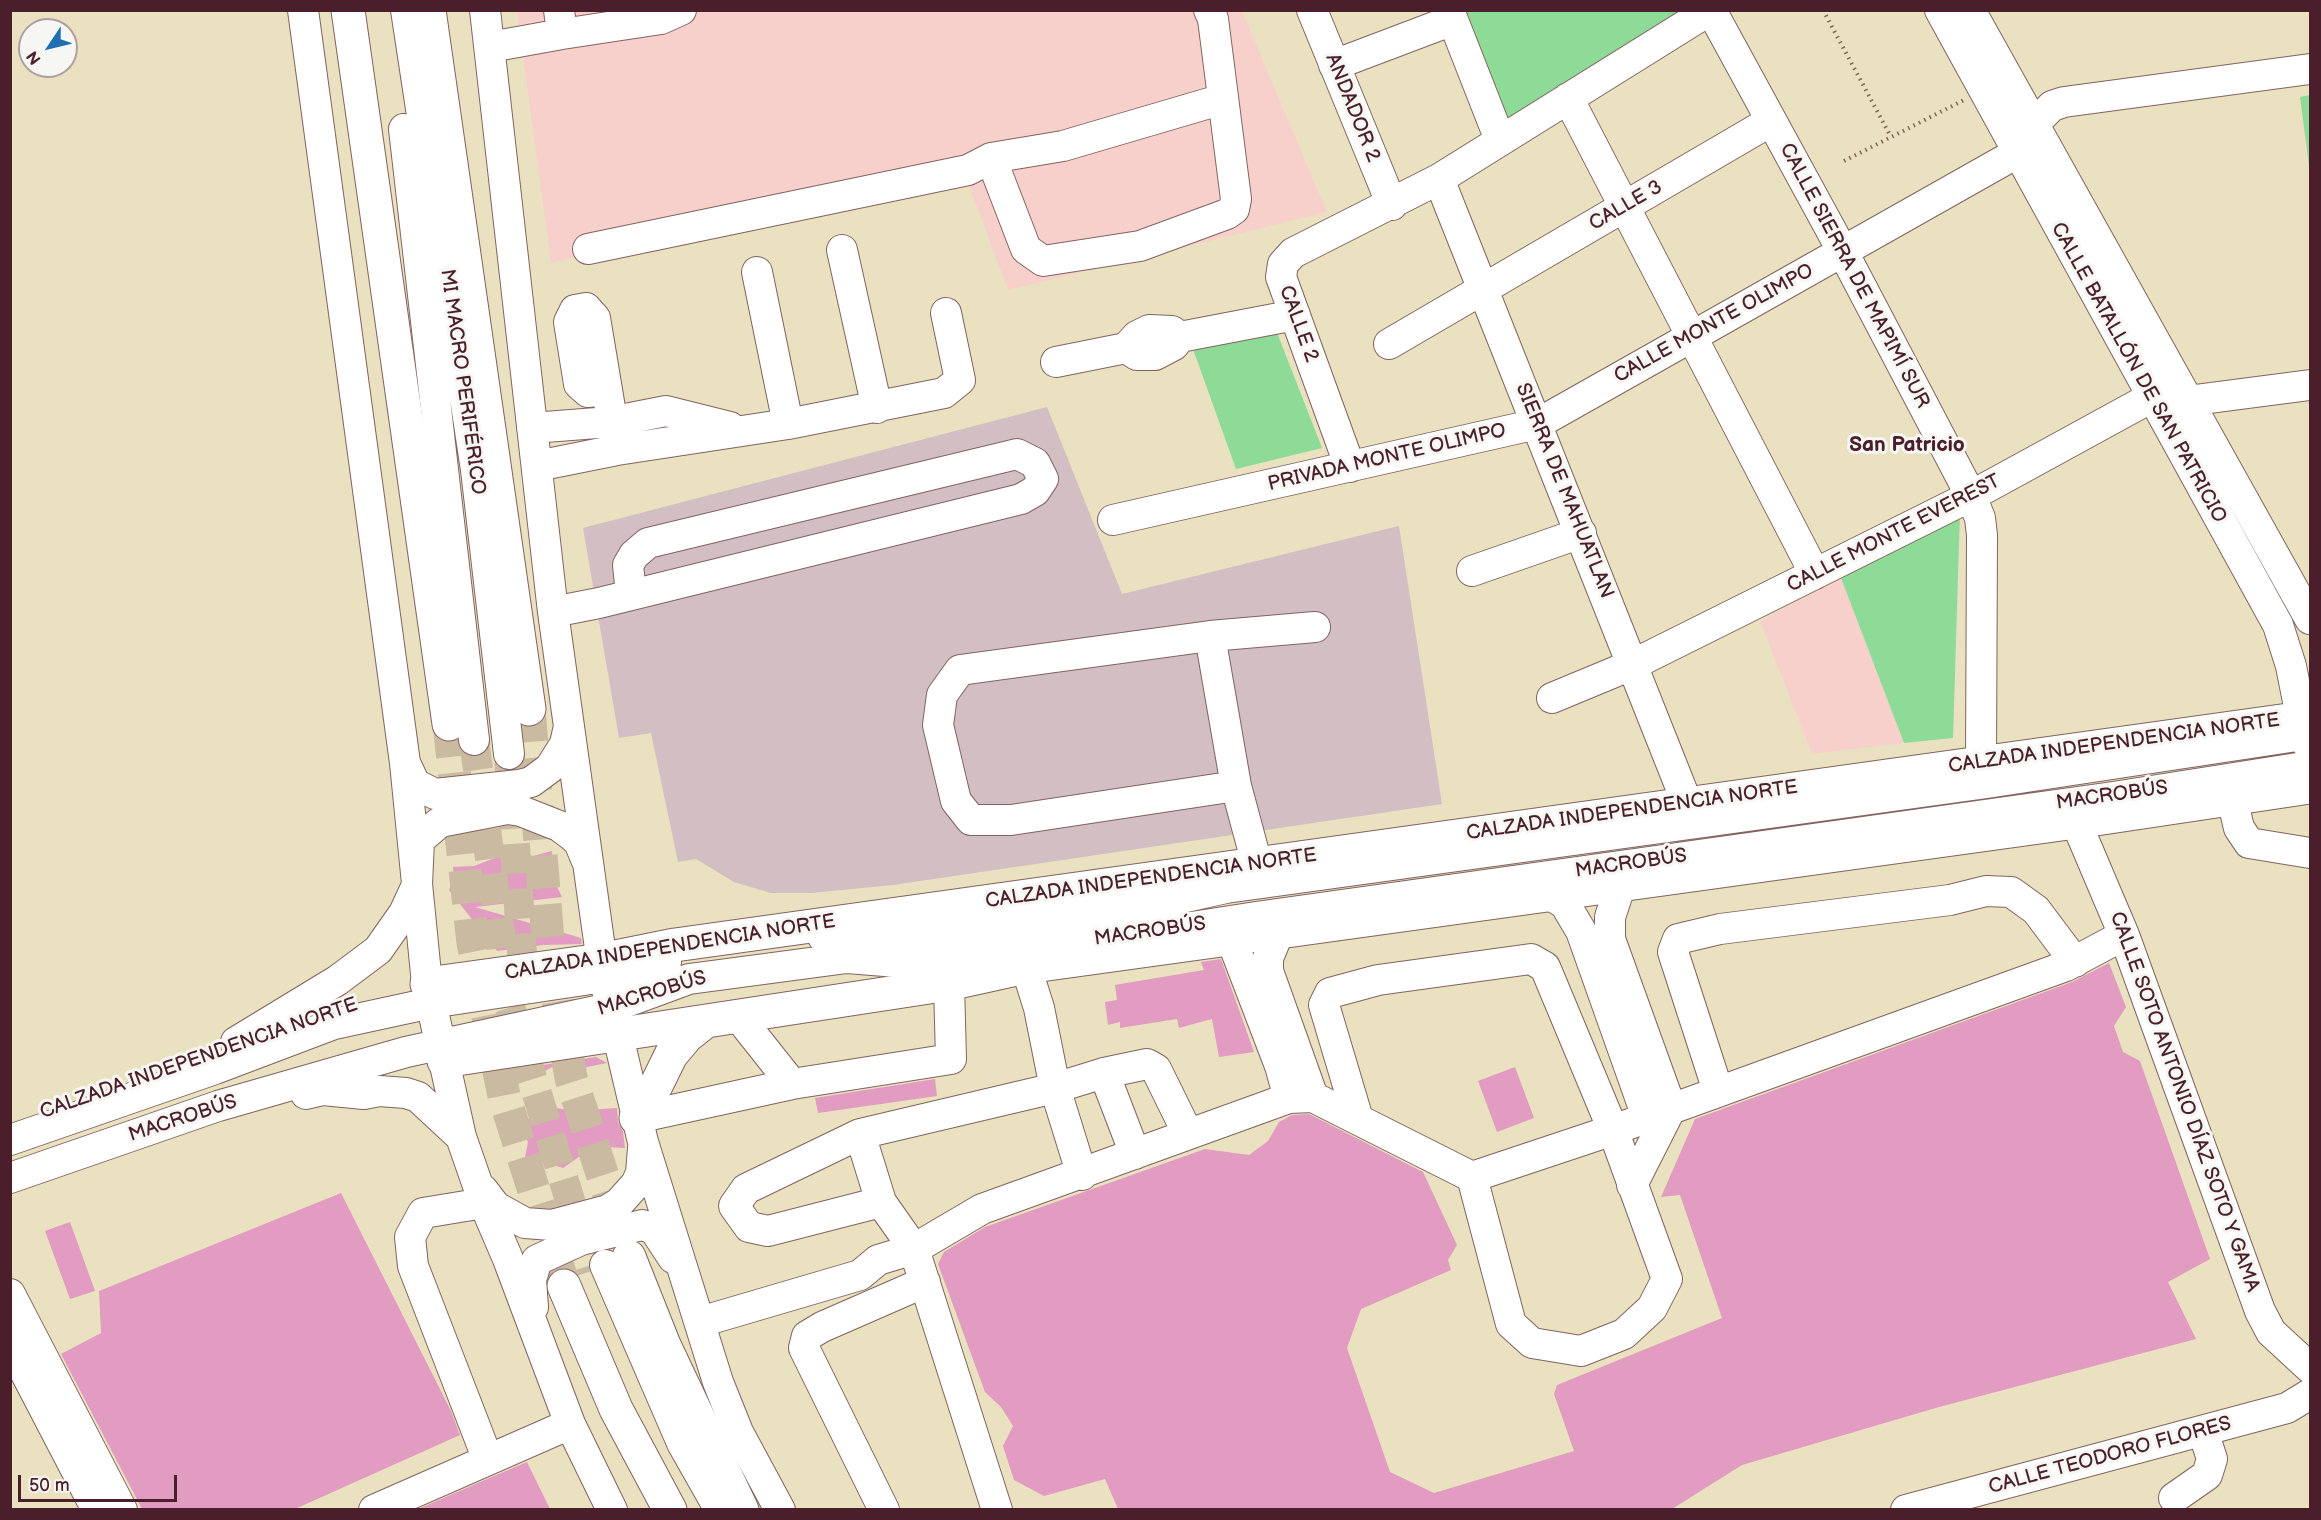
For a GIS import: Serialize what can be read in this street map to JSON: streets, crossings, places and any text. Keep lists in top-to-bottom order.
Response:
{
  "streets": {
    "main road": ["CALZADA INDEPENDENCIA NORTE"],
    "street": [
      "ANDADOR 2",
      "CALLE 3",
      "CALLE SIERRA DE MAPIMÍ SUR",
      "CALLE 2",
      "CALLE MONTE OLIMPO",
      "CALLE BATALLÓN DE SAN PATRICIO",
      "MI MACRO PERIFÉRICO",
      "PRIVADA MONTE OLIMPO",
      "SIERRA DE MAHUATLAN",
      "CALLE MONTE EVEREST",
      "MACROBÚS",
      "CALLE SOTO ANTONIO DÍAZ SOTO Y GAMA",
      "CALLE TEODORO FLORES"
    ]
  },
  "crossings": [
    ["ANDADOR 2", "CALLE 2"],
    ["CALLE 3", "CALLE SIERRA DE MAPIMÍ SUR"],
    ["CALLE 3", "SIERRA DE MAHUATLAN"],
    ["CALLE SIERRA DE MAPIMÍ SUR", "CALLE MONTE OLIMPO"],
    ["CALLE SIERRA DE MAPIMÍ SUR", "CALLE MONTE EVEREST"],
    ["CALLE SIERRA DE MAPIMÍ SUR", "CALZADA INDEPENDENCIA NORTE"],
    ["CALLE 2", "PRIVADA MONTE OLIMPO"],
    ["CALLE MONTE OLIMPO", "CALLE BATALLÓN DE SAN PATRICIO"],
    ["CALLE MONTE OLIMPO", "PRIVADA MONTE OLIMPO"],
    ["CALLE MONTE OLIMPO", "SIERRA DE MAHUATLAN"],
    ["CALLE BATALLÓN DE SAN PATRICIO", "CALLE MONTE EVEREST"],
    ["CALLE BATALLÓN DE SAN PATRICIO", "CALZADA INDEPENDENCIA NORTE"],
    ["CALLE BATALLÓN DE SAN PATRICIO", "MACROBÚS"],
    ["PRIVADA MONTE OLIMPO", "SIERRA DE MAHUATLAN"],
    ["SIERRA DE MAHUATLAN", "CALLE MONTE EVEREST"],
    ["SIERRA DE MAHUATLAN", "CALZADA INDEPENDENCIA NORTE"],
    ["CALZADA INDEPENDENCIA NORTE", "MACROBÚS"]
  ],
  "districts": ["San Patricio"],
  "scale_bar": "50 m",
  "north": "bottom left"
}
